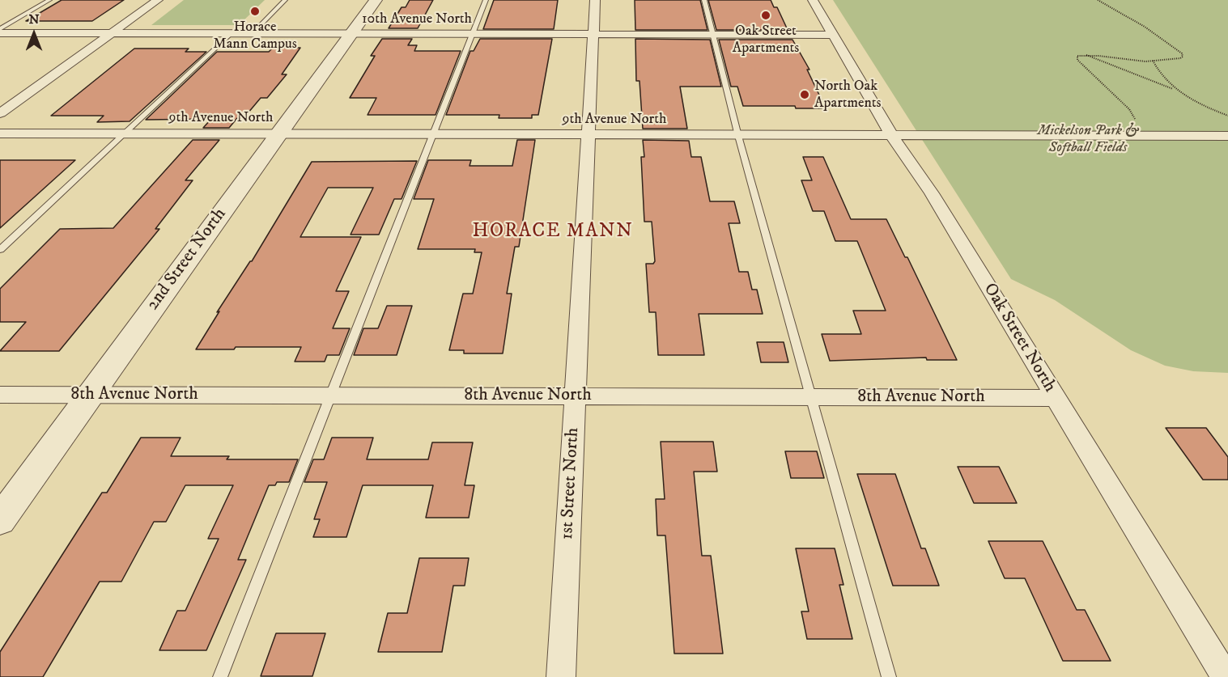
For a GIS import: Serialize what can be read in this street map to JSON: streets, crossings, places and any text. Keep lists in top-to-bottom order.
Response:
{
  "streets": {
    "street": [
      "10th Avenue North",
      "9th Avenue North",
      "2nd Street North",
      "Oak Street North",
      "8th Avenue North",
      "1st Street North"
    ]
  },
  "crossings": [
    ["10th Avenue North", "2nd Street North"],
    ["10th Avenue North", "Oak Street North"],
    ["10th Avenue North", "1st Street North"],
    ["9th Avenue North", "2nd Street North"],
    ["9th Avenue North", "Oak Street North"],
    ["9th Avenue North", "1st Street North"],
    ["2nd Street North", "8th Avenue North"],
    ["Oak Street North", "8th Avenue North"],
    ["8th Avenue North", "1st Street North"]
  ],
  "districts": ["HORACE MANN"],
  "parks": ["Mickelson Park & Softball Fields"],
  "places": ["Horace Mann Campus", "Oak Street Apartments", "North Oak Apartments"],
  "north": "top"
}
